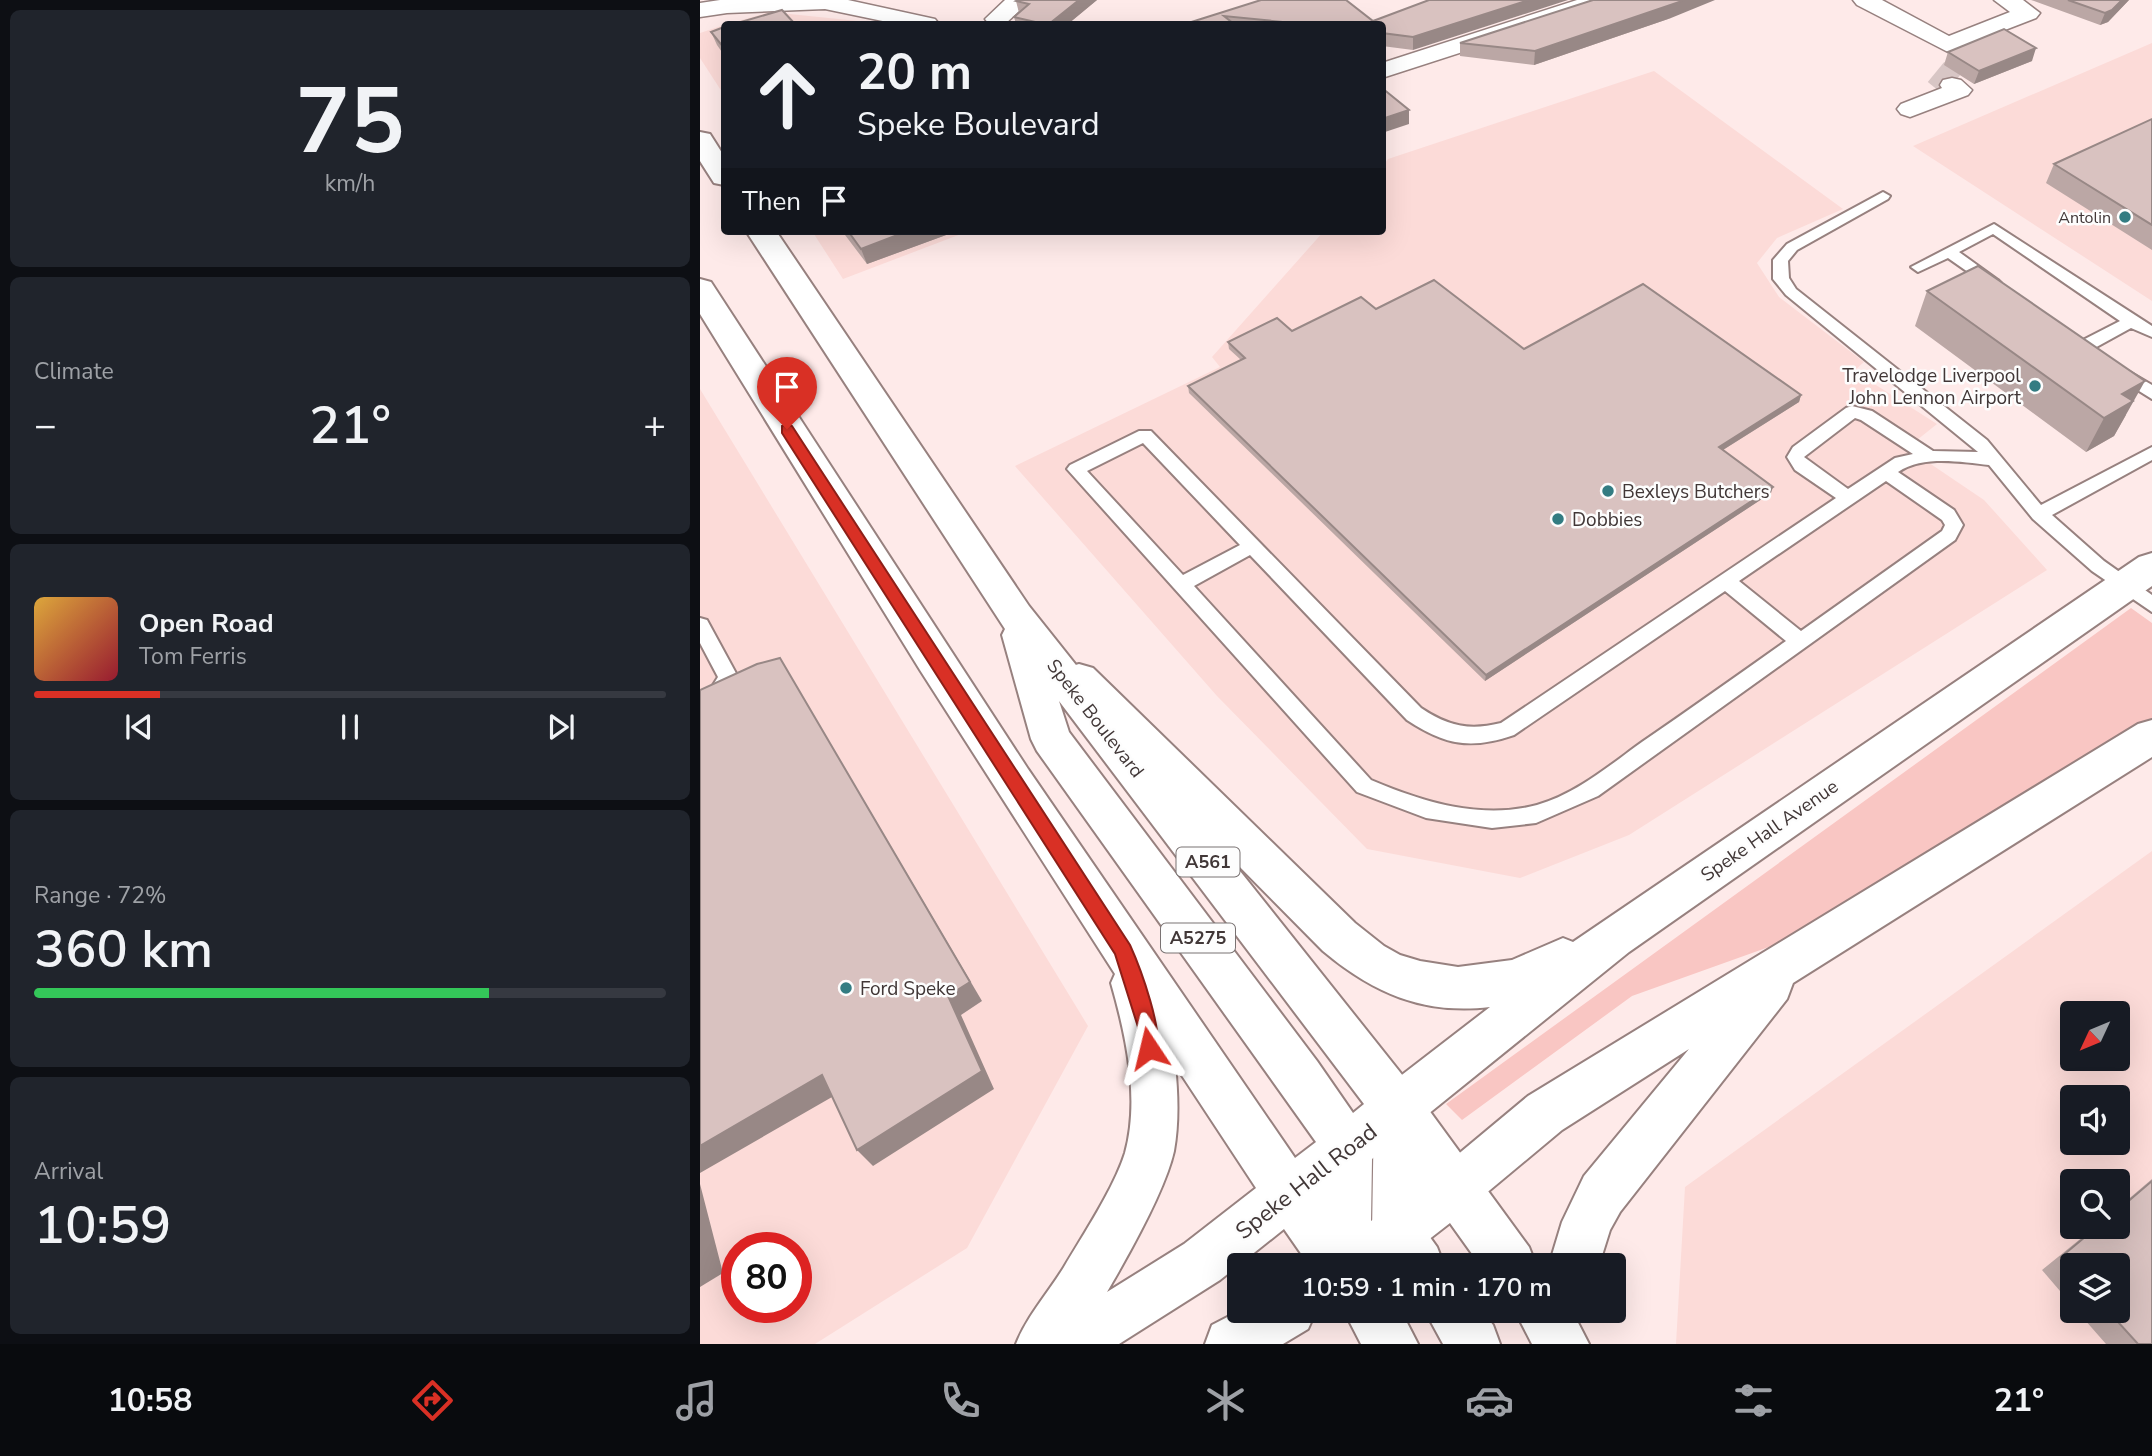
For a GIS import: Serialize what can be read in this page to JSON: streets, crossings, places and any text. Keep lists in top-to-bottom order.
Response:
{
  "streets": {
    "main road": [
      "Speke Boulevard",
      "Speke Hall Avenue",
      "A561",
      "A5275",
      "Speke Hall Road"
    ]
  },
  "crossings": [
    ["Speke Boulevard", "Speke Hall Avenue"],
    ["Speke Boulevard", "A561"],
    ["Speke Boulevard", "A5275"],
    ["Speke Boulevard", "Speke Hall Road"],
    ["Speke Hall Avenue", "Speke Hall Road"],
    ["A5275", "Speke Hall Road"]
  ],
  "places": [
    "Antolin",
    "Travelodge Liverpool John Lennon Airport",
    "Bexleys Butchers",
    "Dobbies",
    "Ford Speke"
  ],
  "north": "bottom left",
  "page": {
    "tile": [
      ["75", "km/h"],
      "Climate",
      ["Range · 72%", "360 km"],
      ["Arrival", "10:59"]
    ],
    "turn": ["20 m", "Speke Boulevard"],
    "then": "Then",
    "heat": ["−", "21°", "+"],
    "song": ["Open Road", "Tom Ferris"],
    "limit": "80",
    "trip": "10:59 · 1 min · 170 m",
    "tabs": ["10:58", "21°"]
  }
}
